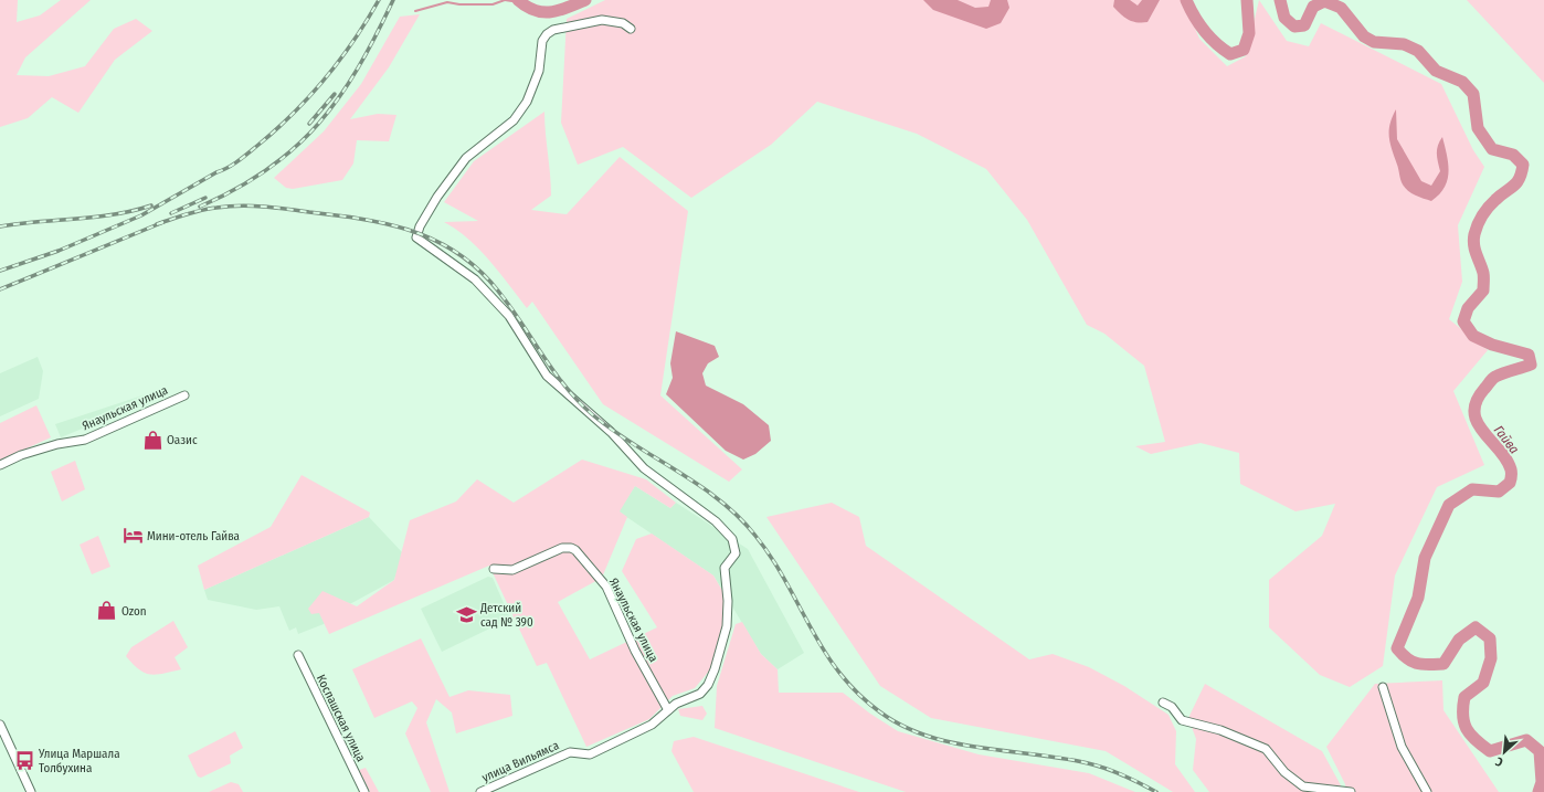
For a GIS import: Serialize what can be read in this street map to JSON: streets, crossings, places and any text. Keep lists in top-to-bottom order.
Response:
{
  "streets": {
    "street": ["Янаульская улица", "Коспашская улица", "улица Вильямса"]
  },
  "crossings": [
    ["Янаульская улица", "улица Вильямса"]
  ],
  "water": ["Гайва"],
  "places": {
    "shop": ["Оазис", "Ozon"],
    "hotel": ["Мини-отель Гайва"],
    "school or university": ["Детский сад № 390"],
    "bus stop": ["Улица Маршала Толбухина"]
  },
  "north": "bottom left"
}
